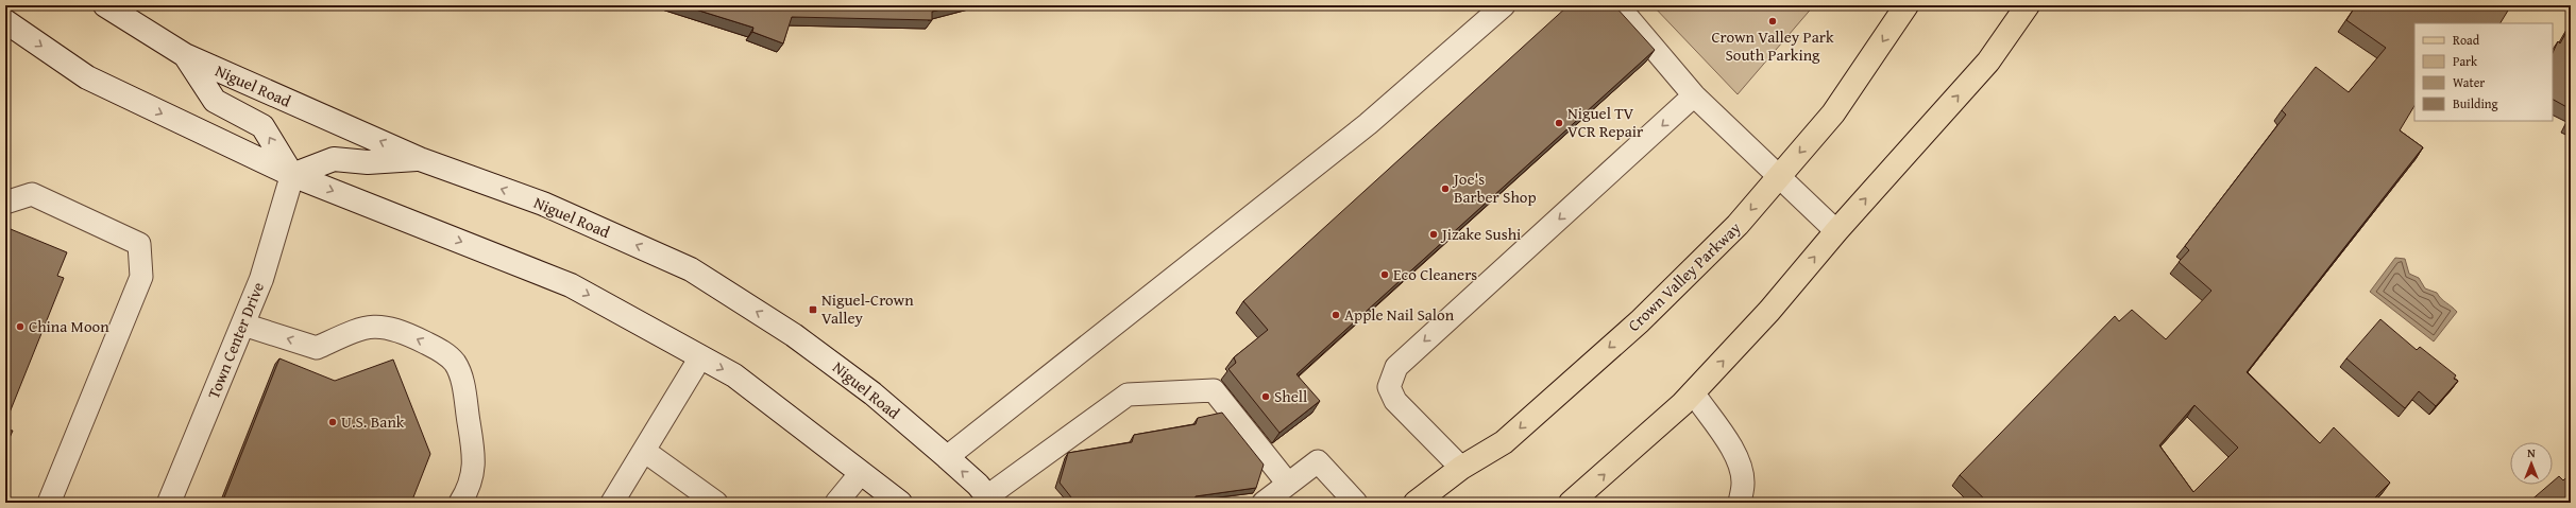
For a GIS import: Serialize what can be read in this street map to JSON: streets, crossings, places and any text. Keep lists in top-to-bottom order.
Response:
{
  "streets": {
    "main road": ["Niguel Road", "Crown Valley Parkway", "Town Center Drive"]
  },
  "places": {
    "other": [
      "Crown Valley Park South Parking",
      "Niguel TV VCR Repair",
      "Joe's Barber Shop",
      "Jizake Sushi",
      "Eco Cleaners",
      "Apple Nail Salon",
      "China Moon",
      "Shell",
      "U.S. Bank"
    ],
    "transit": ["Niguel-Crown Valley"]
  },
  "legend": [
    "Road",
    "Park",
    "Water",
    "Building"
  ],
  "north": "top"
}
